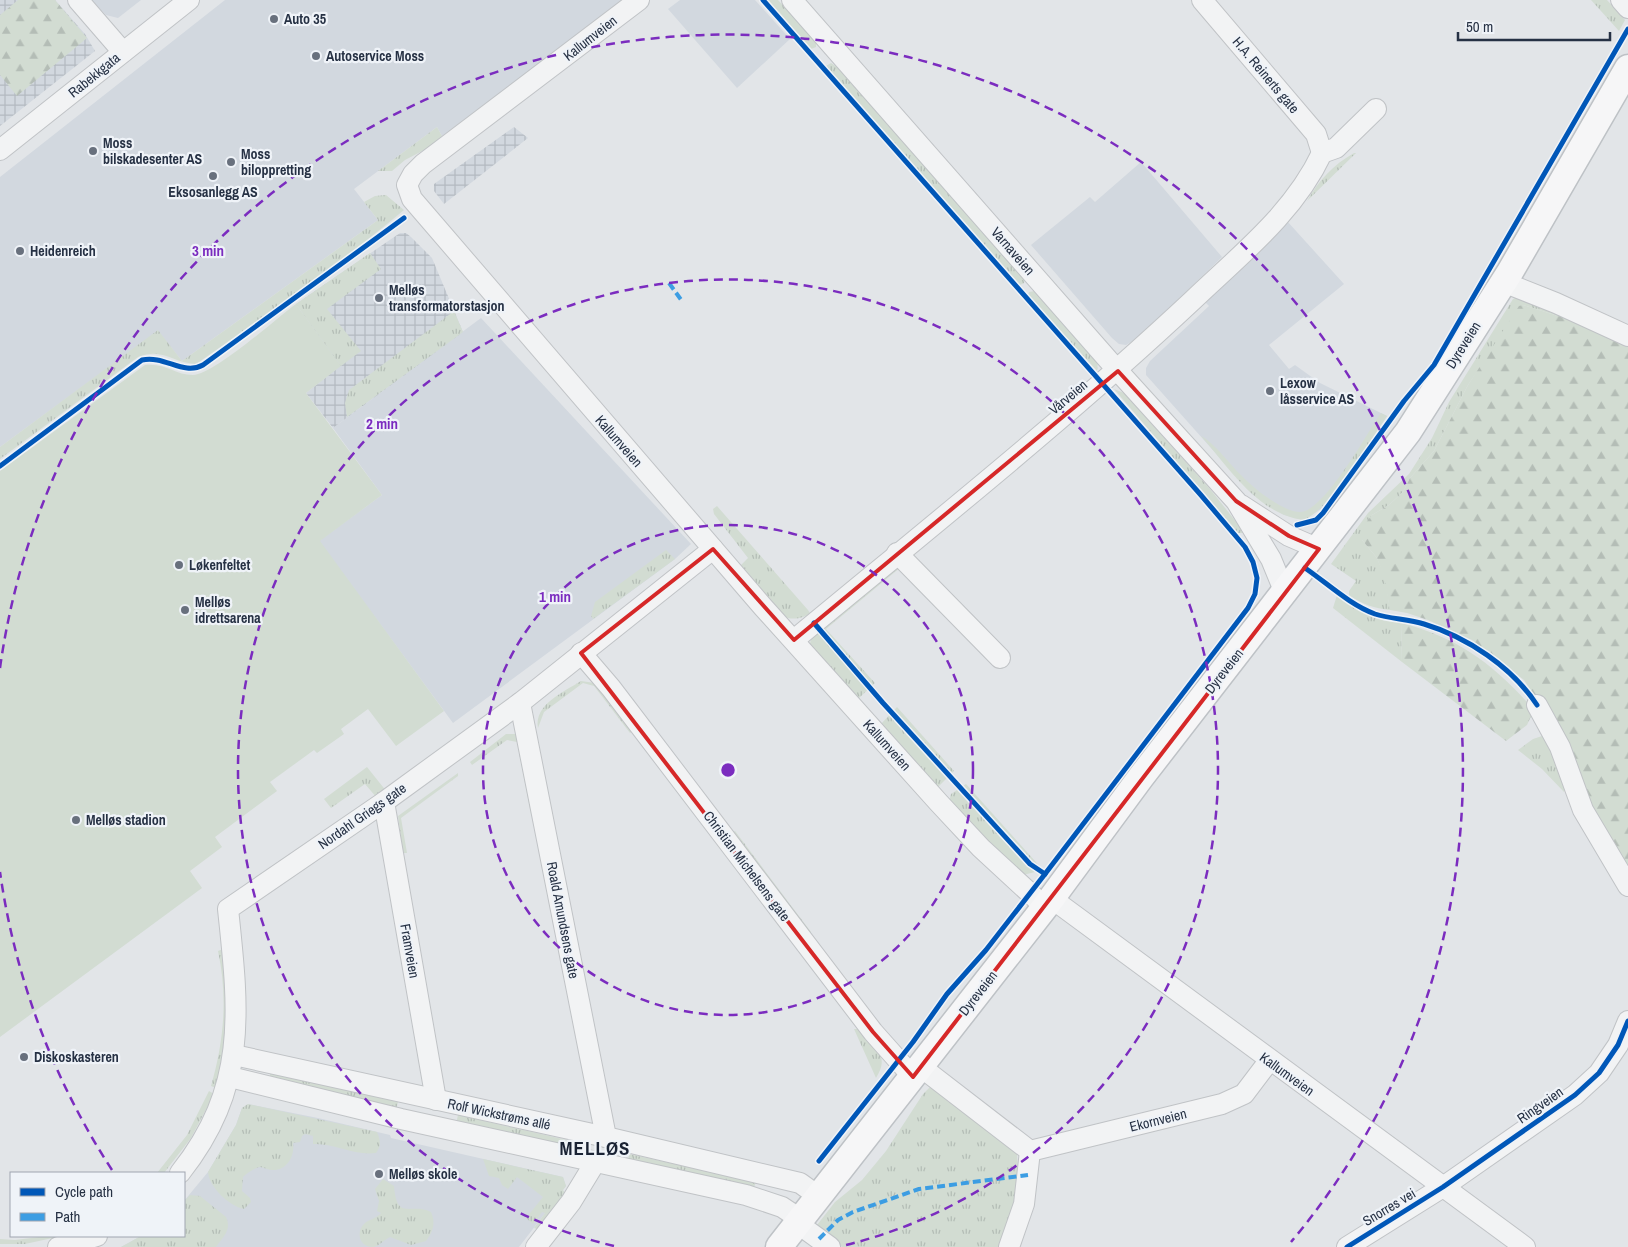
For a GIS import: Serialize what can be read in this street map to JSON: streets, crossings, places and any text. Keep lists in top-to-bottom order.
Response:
{
  "streets": {
    "main road": ["Dyreveien"],
    "street": [
      "Kallumveien",
      "Rabekkgata",
      "H.A. Reinerts gate",
      "Varnaveien",
      "Vårveien",
      "Nordahl Griegs gate",
      "Christian Michelsens gate",
      "Roald Amundsens gate",
      "Framveien",
      "Ringveien",
      "Rolf Wickstrøms allé",
      "Ekornveien",
      "Snorres vei"
    ]
  },
  "crossings": [
    ["Kallumveien", "Dyreveien"],
    ["Kallumveien", "Vårveien"],
    ["Kallumveien", "Nordahl Griegs gate"],
    ["Kallumveien", "Ringveien"],
    ["Kallumveien", "Ekornveien"],
    ["Kallumveien", "Snorres vei"],
    ["H.A. Reinerts gate", "Vårveien"],
    ["Varnaveien", "Vårveien"],
    ["Dyreveien", "Christian Michelsens gate"],
    ["Dyreveien", "Rolf Wickstrøms allé"],
    ["Nordahl Griegs gate", "Christian Michelsens gate"],
    ["Nordahl Griegs gate", "Roald Amundsens gate"],
    ["Nordahl Griegs gate", "Framveien"],
    ["Nordahl Griegs gate", "Rolf Wickstrøms allé"],
    ["Christian Michelsens gate", "Ekornveien"],
    ["Roald Amundsens gate", "Rolf Wickstrøms allé"],
    ["Framveien", "Rolf Wickstrøms allé"],
    ["Ringveien", "Snorres vei"]
  ],
  "districts": ["MELLØS"],
  "places": [
    "Auto 35",
    "Autoservice Moss",
    "Moss bilskadesenter AS",
    "Moss biloppretting",
    "Eksosanlegg AS",
    "Heidenreich",
    "Melløs transformatorstasjon",
    "Lexow låsservice AS",
    "Løkenfeltet",
    "Melløs idrettsarena",
    "Melløs stadion",
    "Diskoskasteren",
    "Melløs skole"
  ],
  "legend": ["Cycle path", "Path"],
  "scale_bar": "50 m",
  "rings": ["3 min", "2 min", "1 min"]
}
